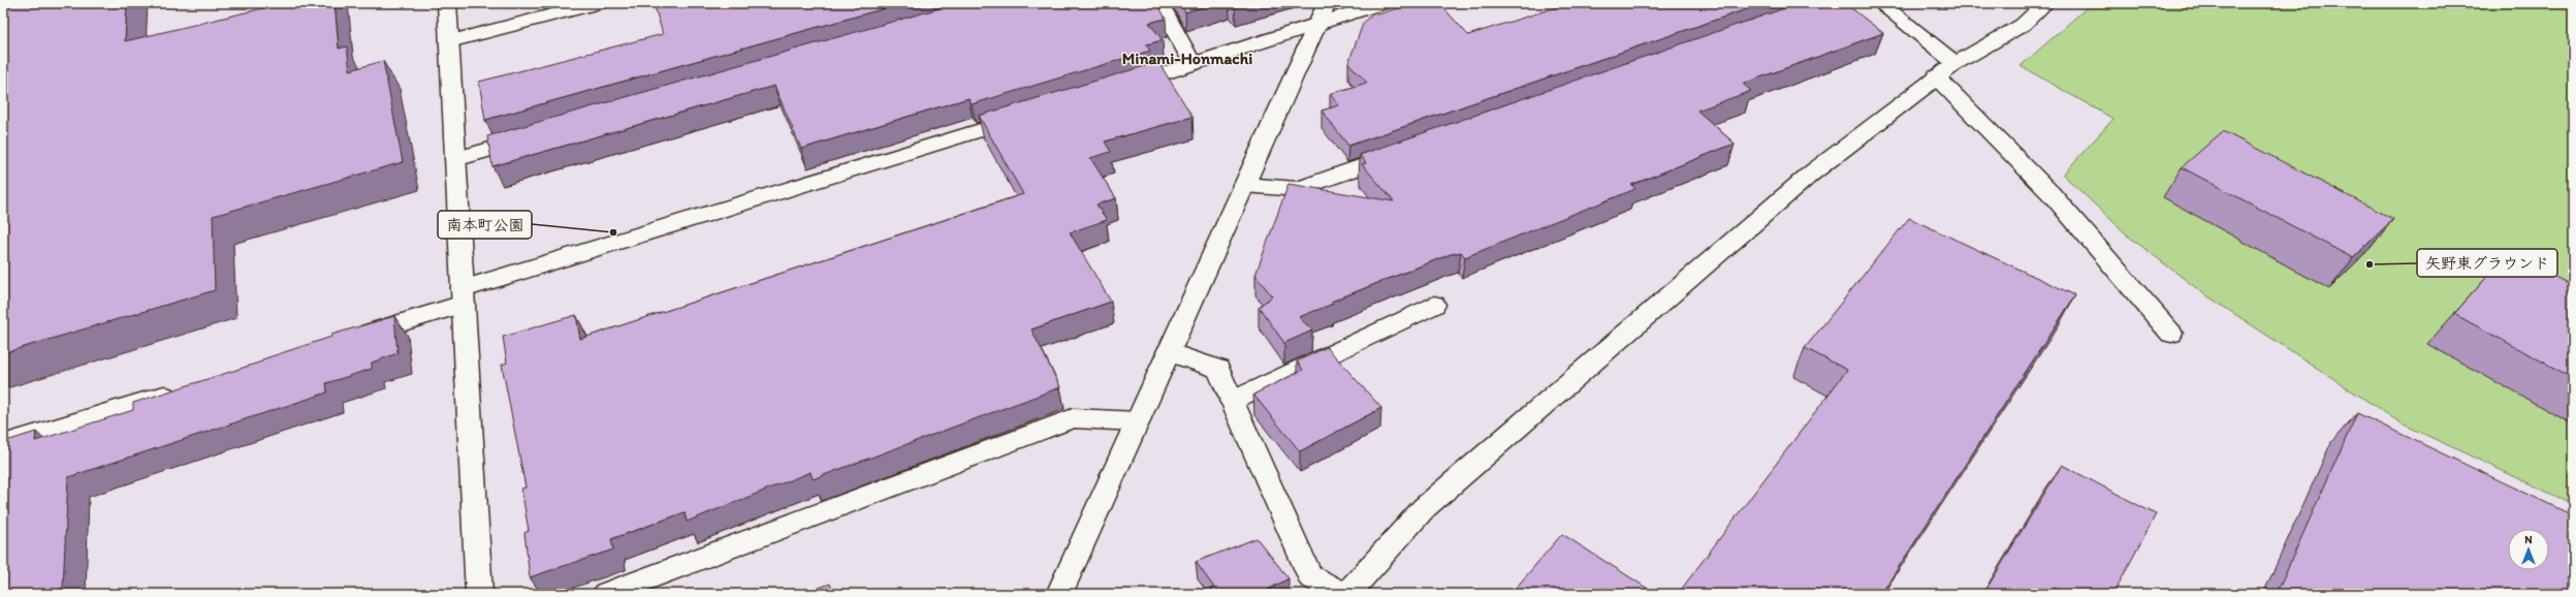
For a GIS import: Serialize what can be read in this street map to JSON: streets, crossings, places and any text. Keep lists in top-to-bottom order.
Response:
{
  "districts": ["Minami-Honmachi"],
  "places": ["南本町公園", "矢野東グラウンド"],
  "north": "top"
}
